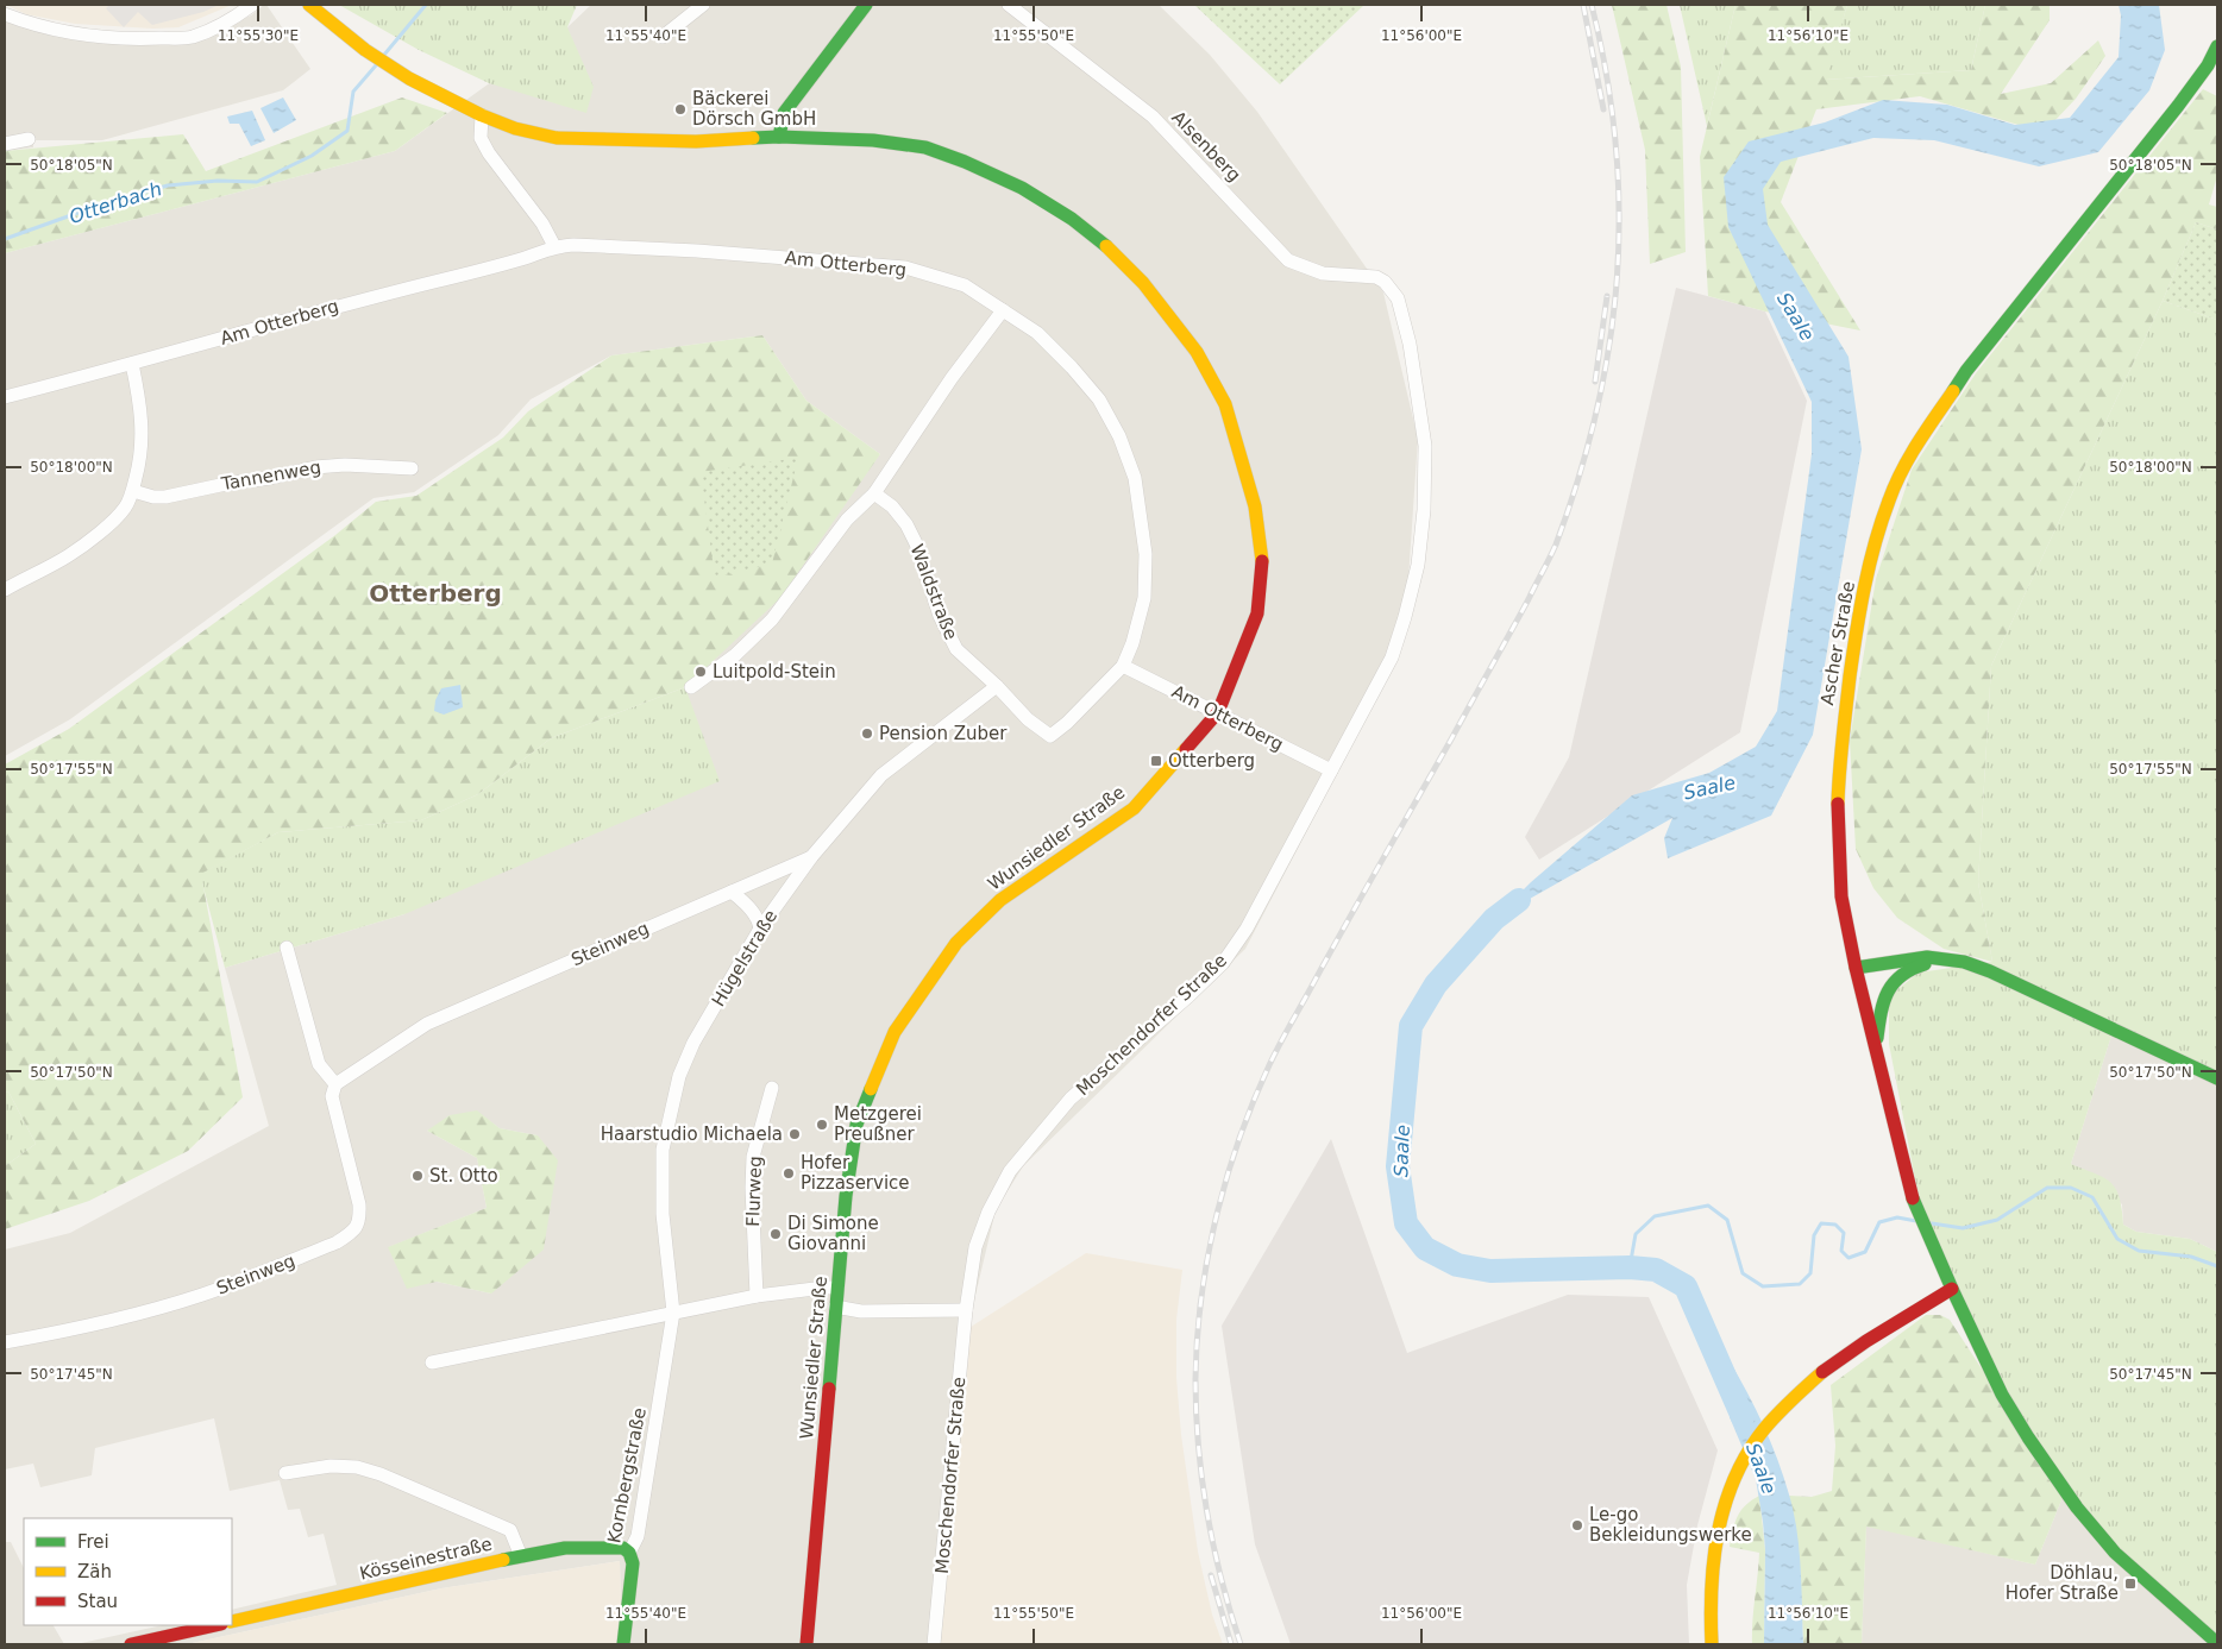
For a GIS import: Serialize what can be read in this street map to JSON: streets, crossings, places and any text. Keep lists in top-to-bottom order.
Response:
{
  "streets": {
    "street": [
      "Alsenberg",
      "Am Otterberg",
      "Tannenweg",
      "Waldstraße",
      "Ascher Straße",
      "Wunsiedler Straße",
      "Steinweg",
      "Hügelstraße",
      "Moschendorfer Straße",
      "Flurweg",
      "Kornbergstraße",
      "Kösseinestraße"
    ]
  },
  "crossings": [
    ["Alsenberg", "Moschendorfer Straße"],
    ["Am Otterberg", "Waldstraße"],
    ["Am Otterberg", "Wunsiedler Straße"],
    ["Am Otterberg", "Moschendorfer Straße"],
    ["Waldstraße", "Hügelstraße"],
    ["Steinweg", "Hügelstraße"],
    ["Hügelstraße", "Kornbergstraße"],
    ["Kornbergstraße", "Kösseinestraße"]
  ],
  "districts": ["Otterberg"],
  "water": ["Otterbach", "Saale"],
  "places": {
    "other": [
      "Bäckerei Dörsch GmbH",
      "Luitpold-Stein",
      "Pension Zuber",
      "Metzgerei Preußner",
      "Haarstudio Michaela",
      "Hofer Pizzaservice",
      "St. Otto",
      "Di Simone Giovanni",
      "Le-go Bekleidungswerke"
    ],
    "transit": ["Otterberg", "Döhlau, Hofer Straße"]
  },
  "legend": ["Frei", "Zäh", "Stau"],
  "coordinates": [
    "11°55'30\"E",
    "11°55'40\"E",
    "11°55'50\"E",
    "11°56'00\"E",
    "11°56'10\"E",
    "50°18'05\"N",
    "50°18'00\"N",
    "50°17'55\"N",
    "50°17'50\"N",
    "50°17'45\"N"
  ]
}
